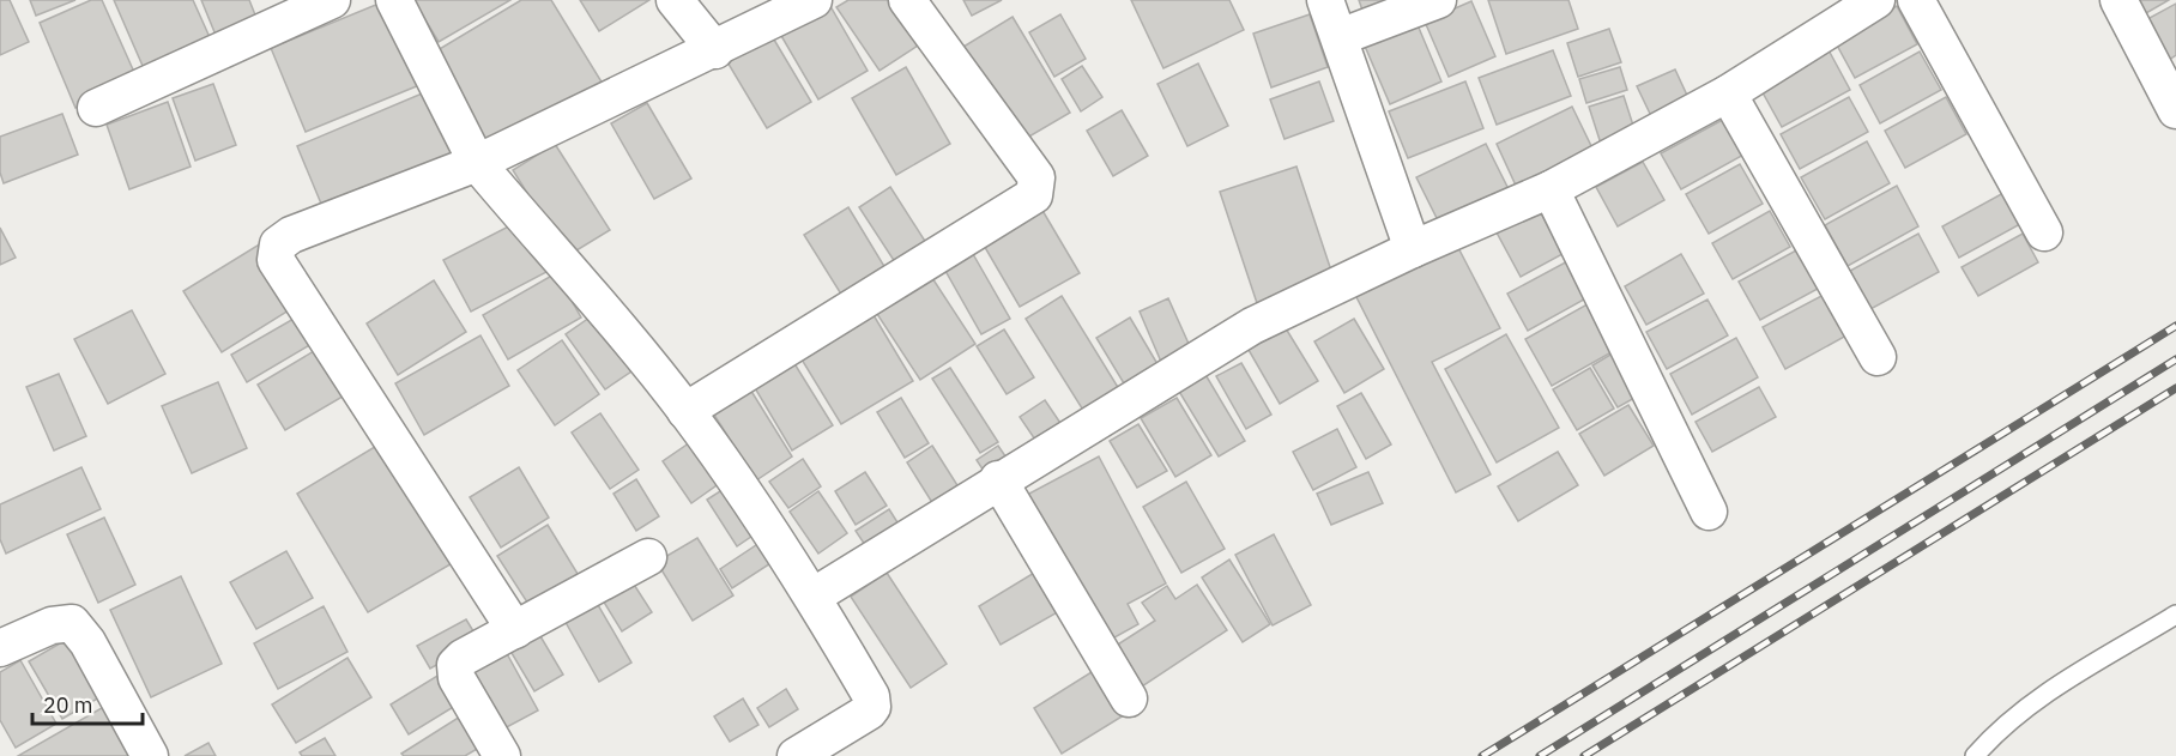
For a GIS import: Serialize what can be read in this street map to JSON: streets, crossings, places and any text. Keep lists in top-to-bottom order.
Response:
{
  "scale_bar": "20 m"
}
